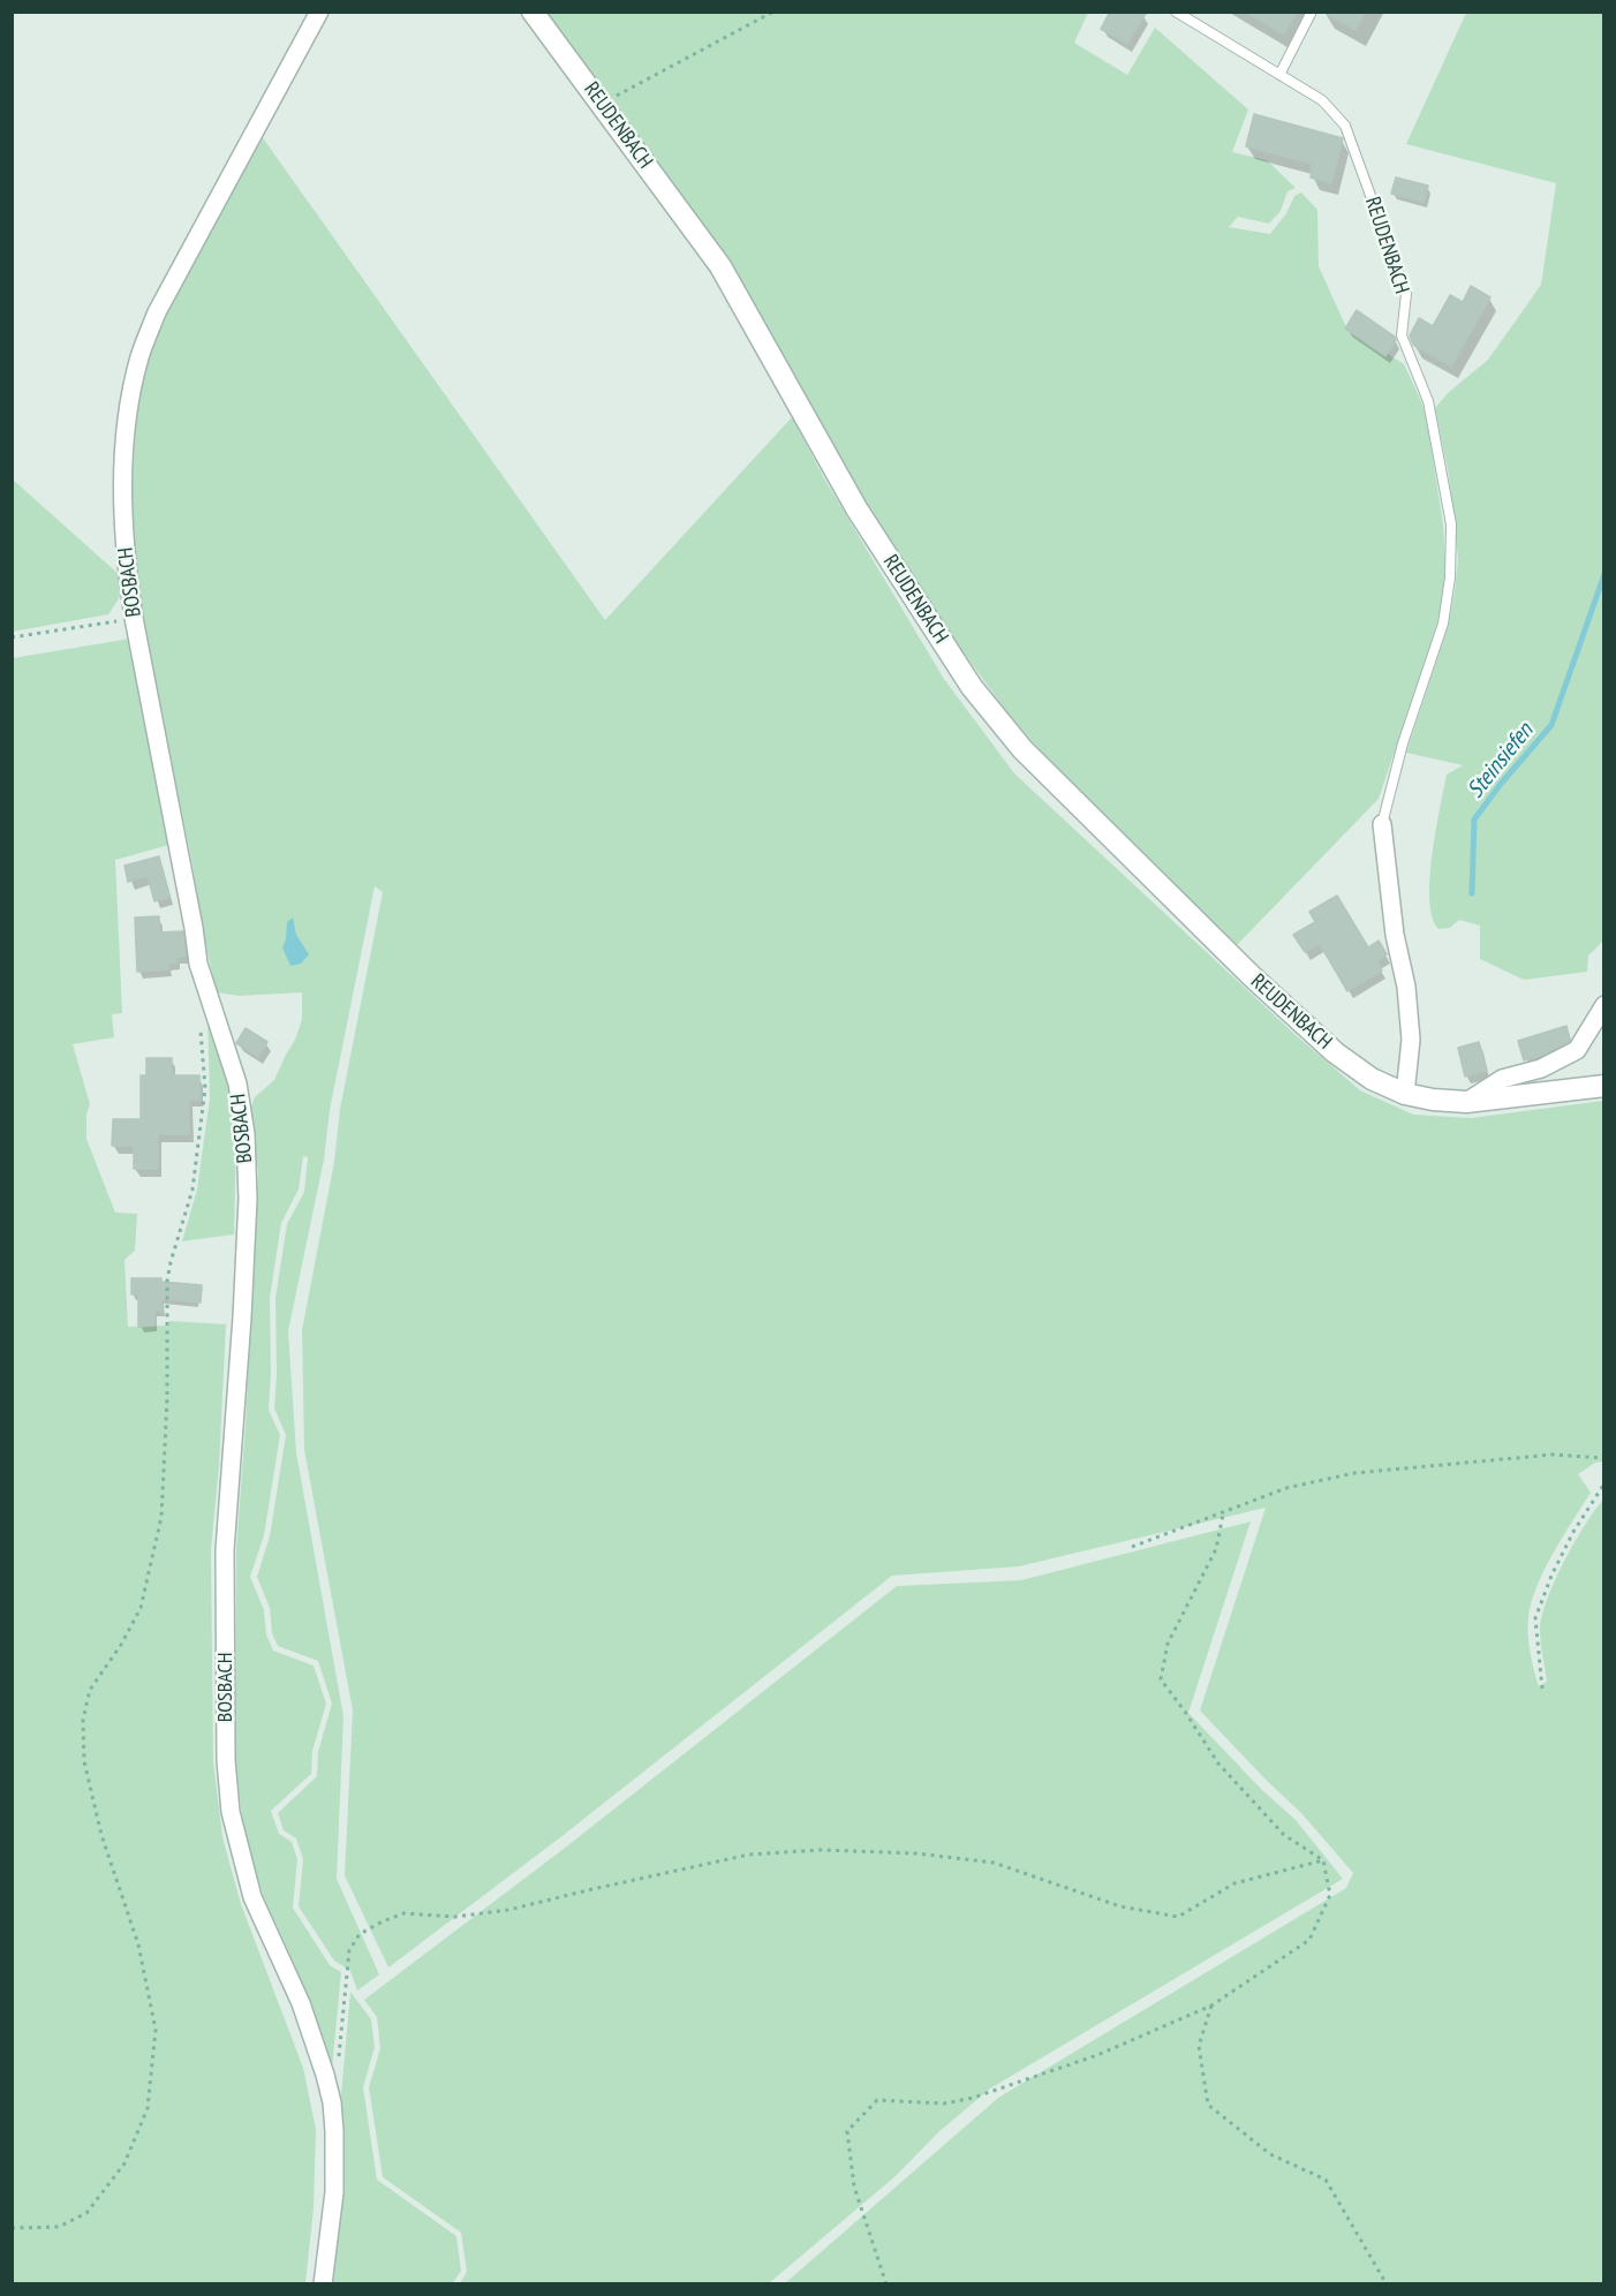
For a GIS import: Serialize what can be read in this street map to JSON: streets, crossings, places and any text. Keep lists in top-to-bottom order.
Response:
{
  "streets": {
    "street": ["REUDENBACH", "BOSBACH"]
  },
  "water": ["Steinsiefen"]
}
